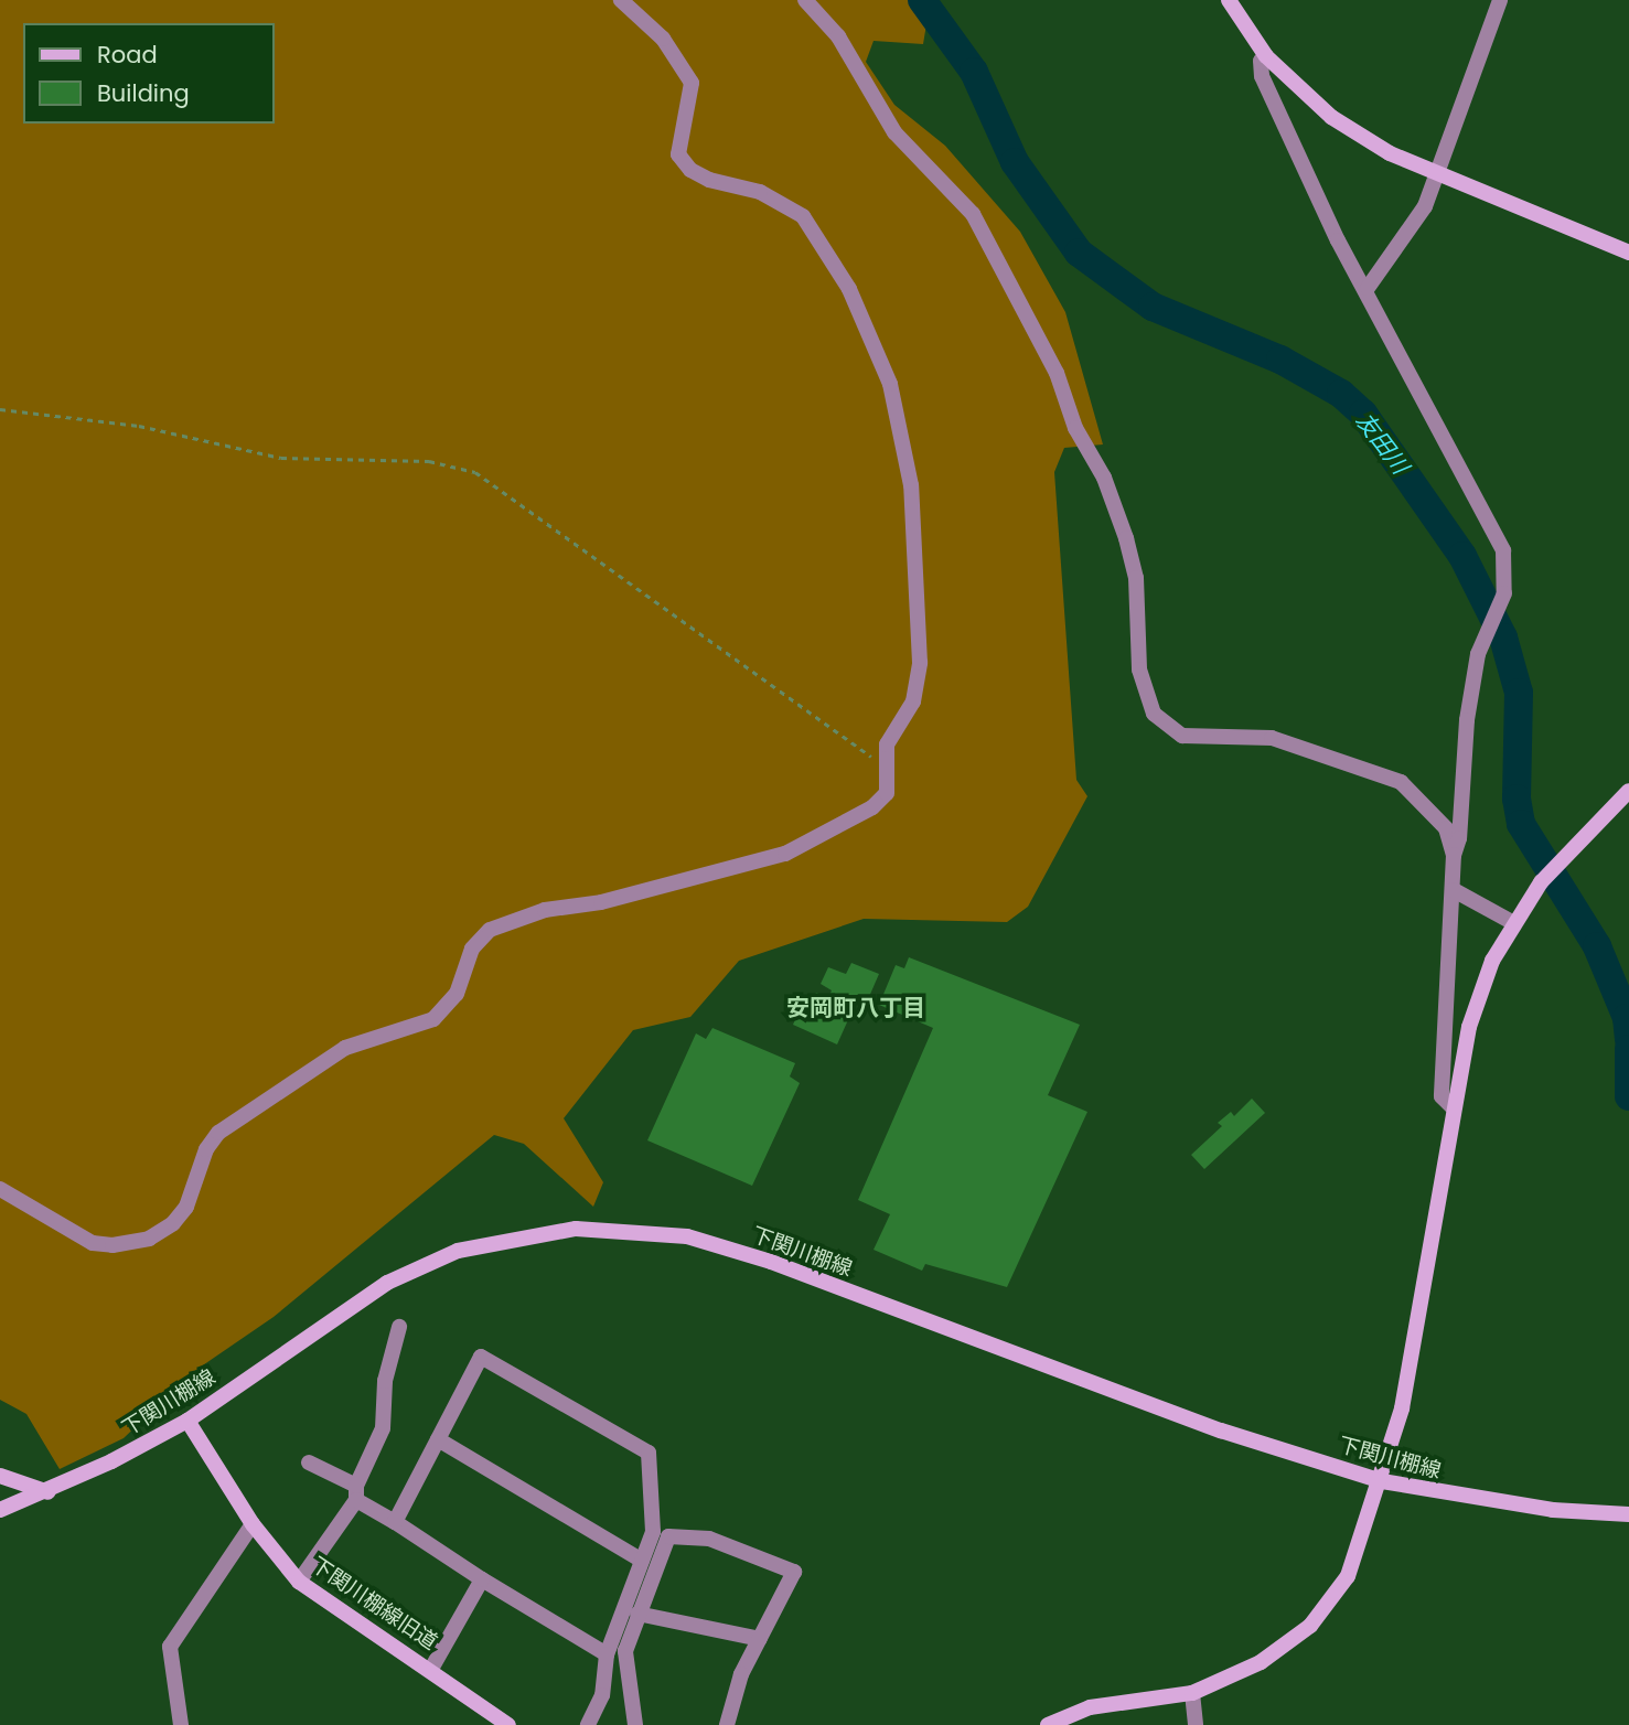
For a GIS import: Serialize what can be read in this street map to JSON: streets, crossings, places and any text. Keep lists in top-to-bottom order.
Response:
{
  "streets": {
    "street": ["下関川棚線", "下関川棚線旧道"]
  },
  "crossings": [
    ["下関川棚線", "下関川棚線旧道"]
  ],
  "districts": ["安岡町八丁目"],
  "water": ["友田川"],
  "legend": ["Road", "Building"]
}
